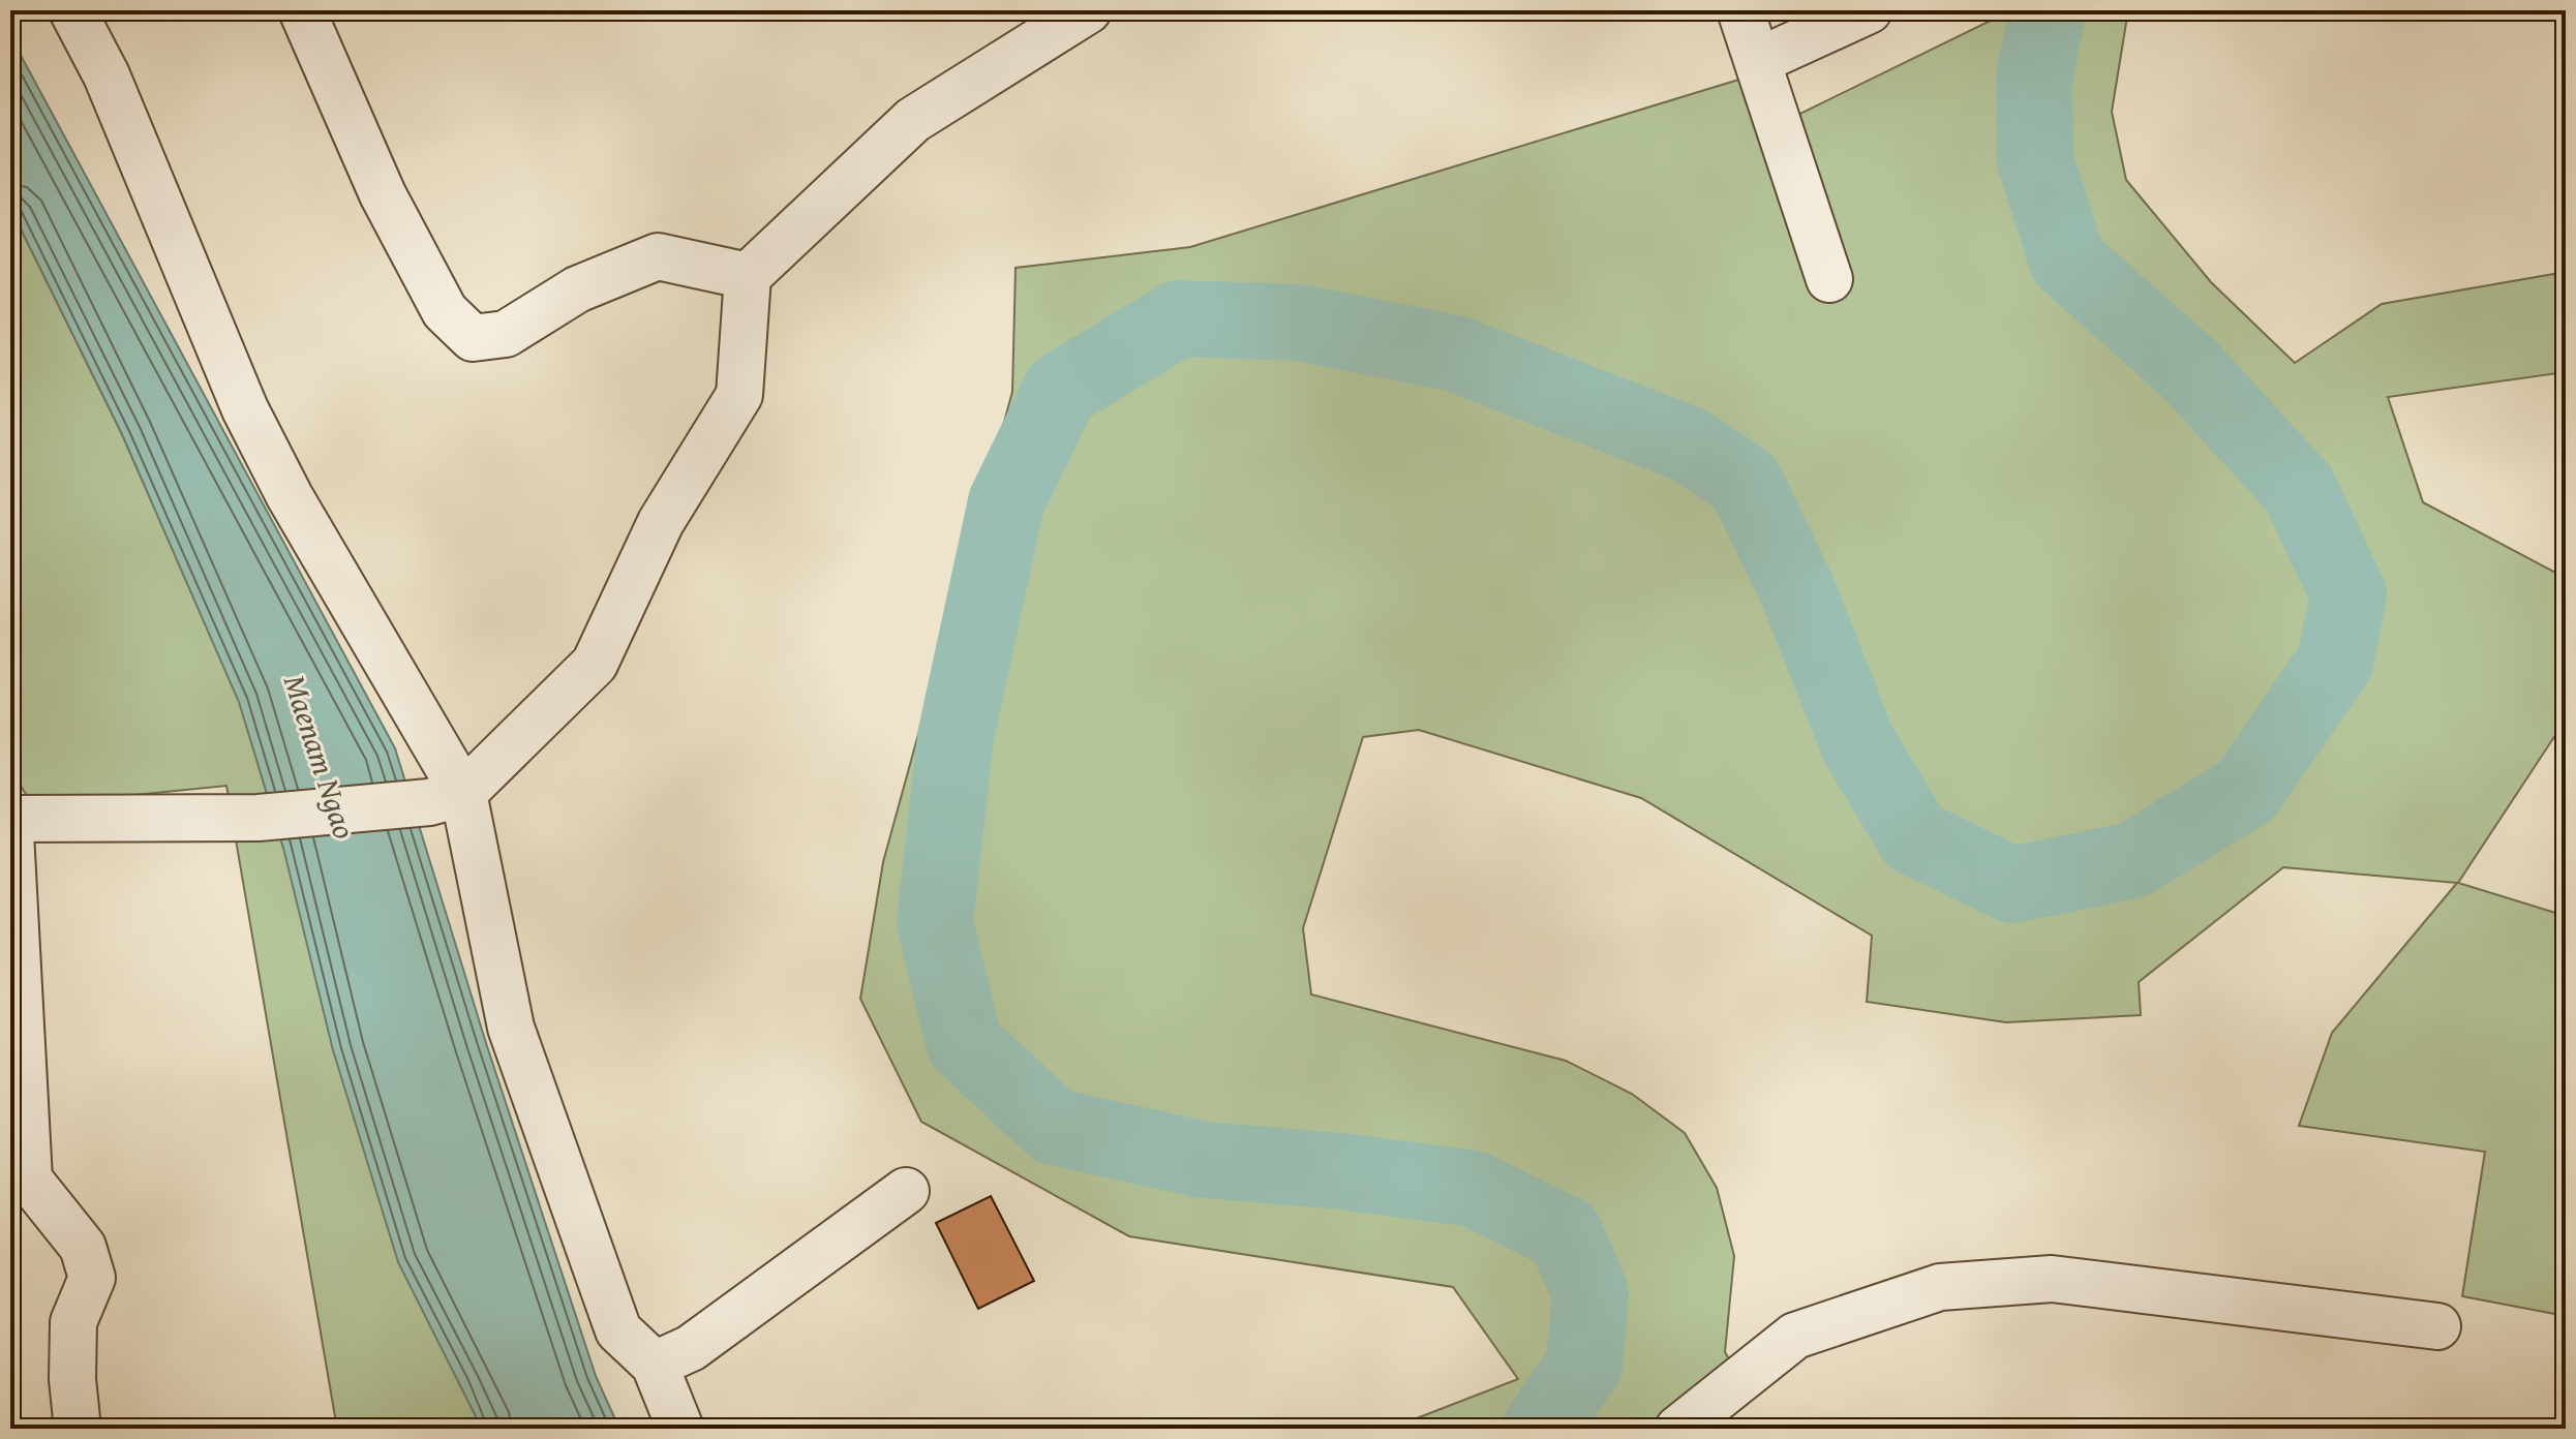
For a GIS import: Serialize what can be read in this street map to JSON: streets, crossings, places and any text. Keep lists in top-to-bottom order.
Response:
{
  "water": ["Maenam Ngao"]
}
